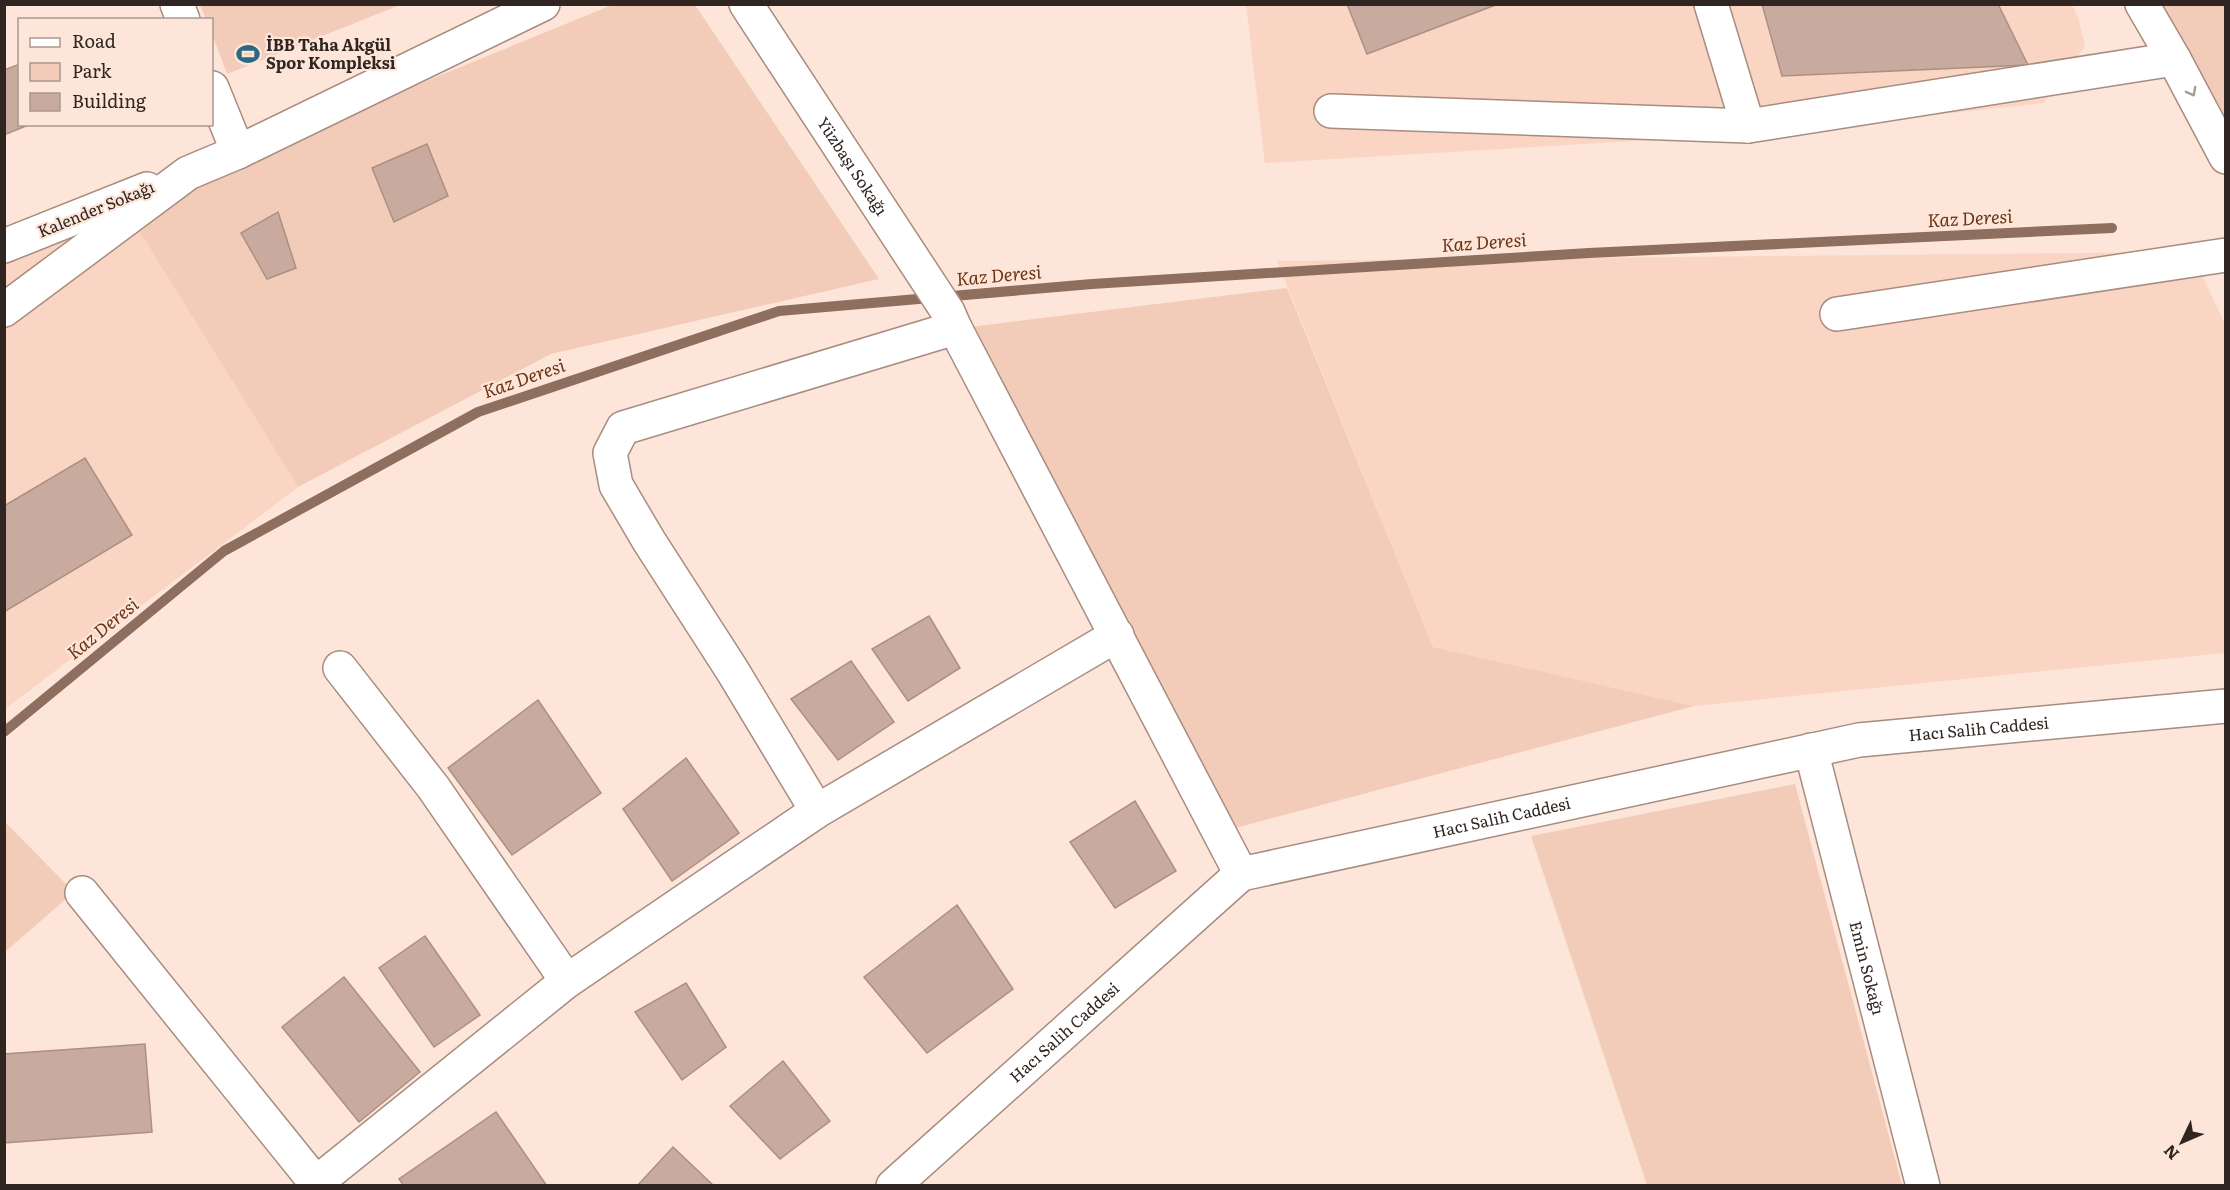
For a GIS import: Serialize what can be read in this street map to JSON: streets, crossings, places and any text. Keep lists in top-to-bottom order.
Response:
{
  "streets": {
    "street": [
      "Yüzbaşı Sokağı",
      "Kalender Sokağı",
      "Hacı Salih Caddesi",
      "Emin Sokağı"
    ]
  },
  "crossings": [
    ["Yüzbaşı Sokağı", "Hacı Salih Caddesi"],
    ["Hacı Salih Caddesi", "Emin Sokağı"]
  ],
  "water": ["Kaz Deresi"],
  "places": {
    "sports": ["İBB Taha Akgül Spor Kompleksi"]
  },
  "legend": ["Road", "Park", "Building"],
  "north": "bottom left"
}
